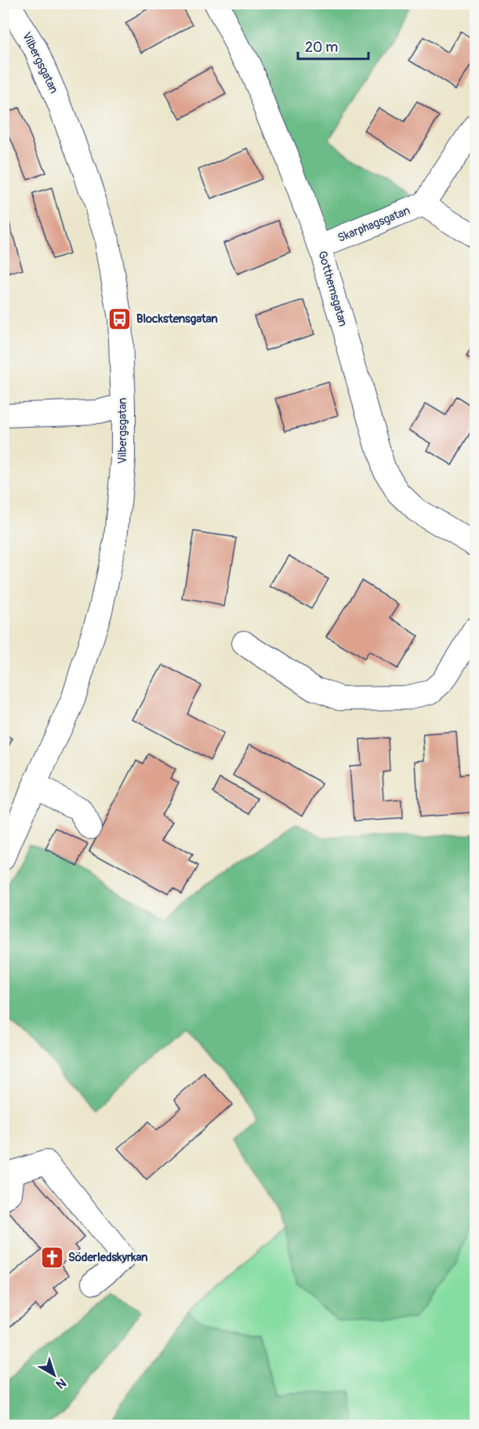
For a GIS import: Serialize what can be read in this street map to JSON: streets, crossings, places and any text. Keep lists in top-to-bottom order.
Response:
{
  "streets": {
    "street": ["Vilbergsgatan", "Skarphagsgatan", "Gotthemsgatan"]
  },
  "crossings": [
    ["Skarphagsgatan", "Gotthemsgatan"]
  ],
  "places": {
    "bus stop": ["Blockstensgatan"],
    "church": ["Söderledskyrkan"]
  },
  "scale_bar": "20 m",
  "north": "bottom right"
}
